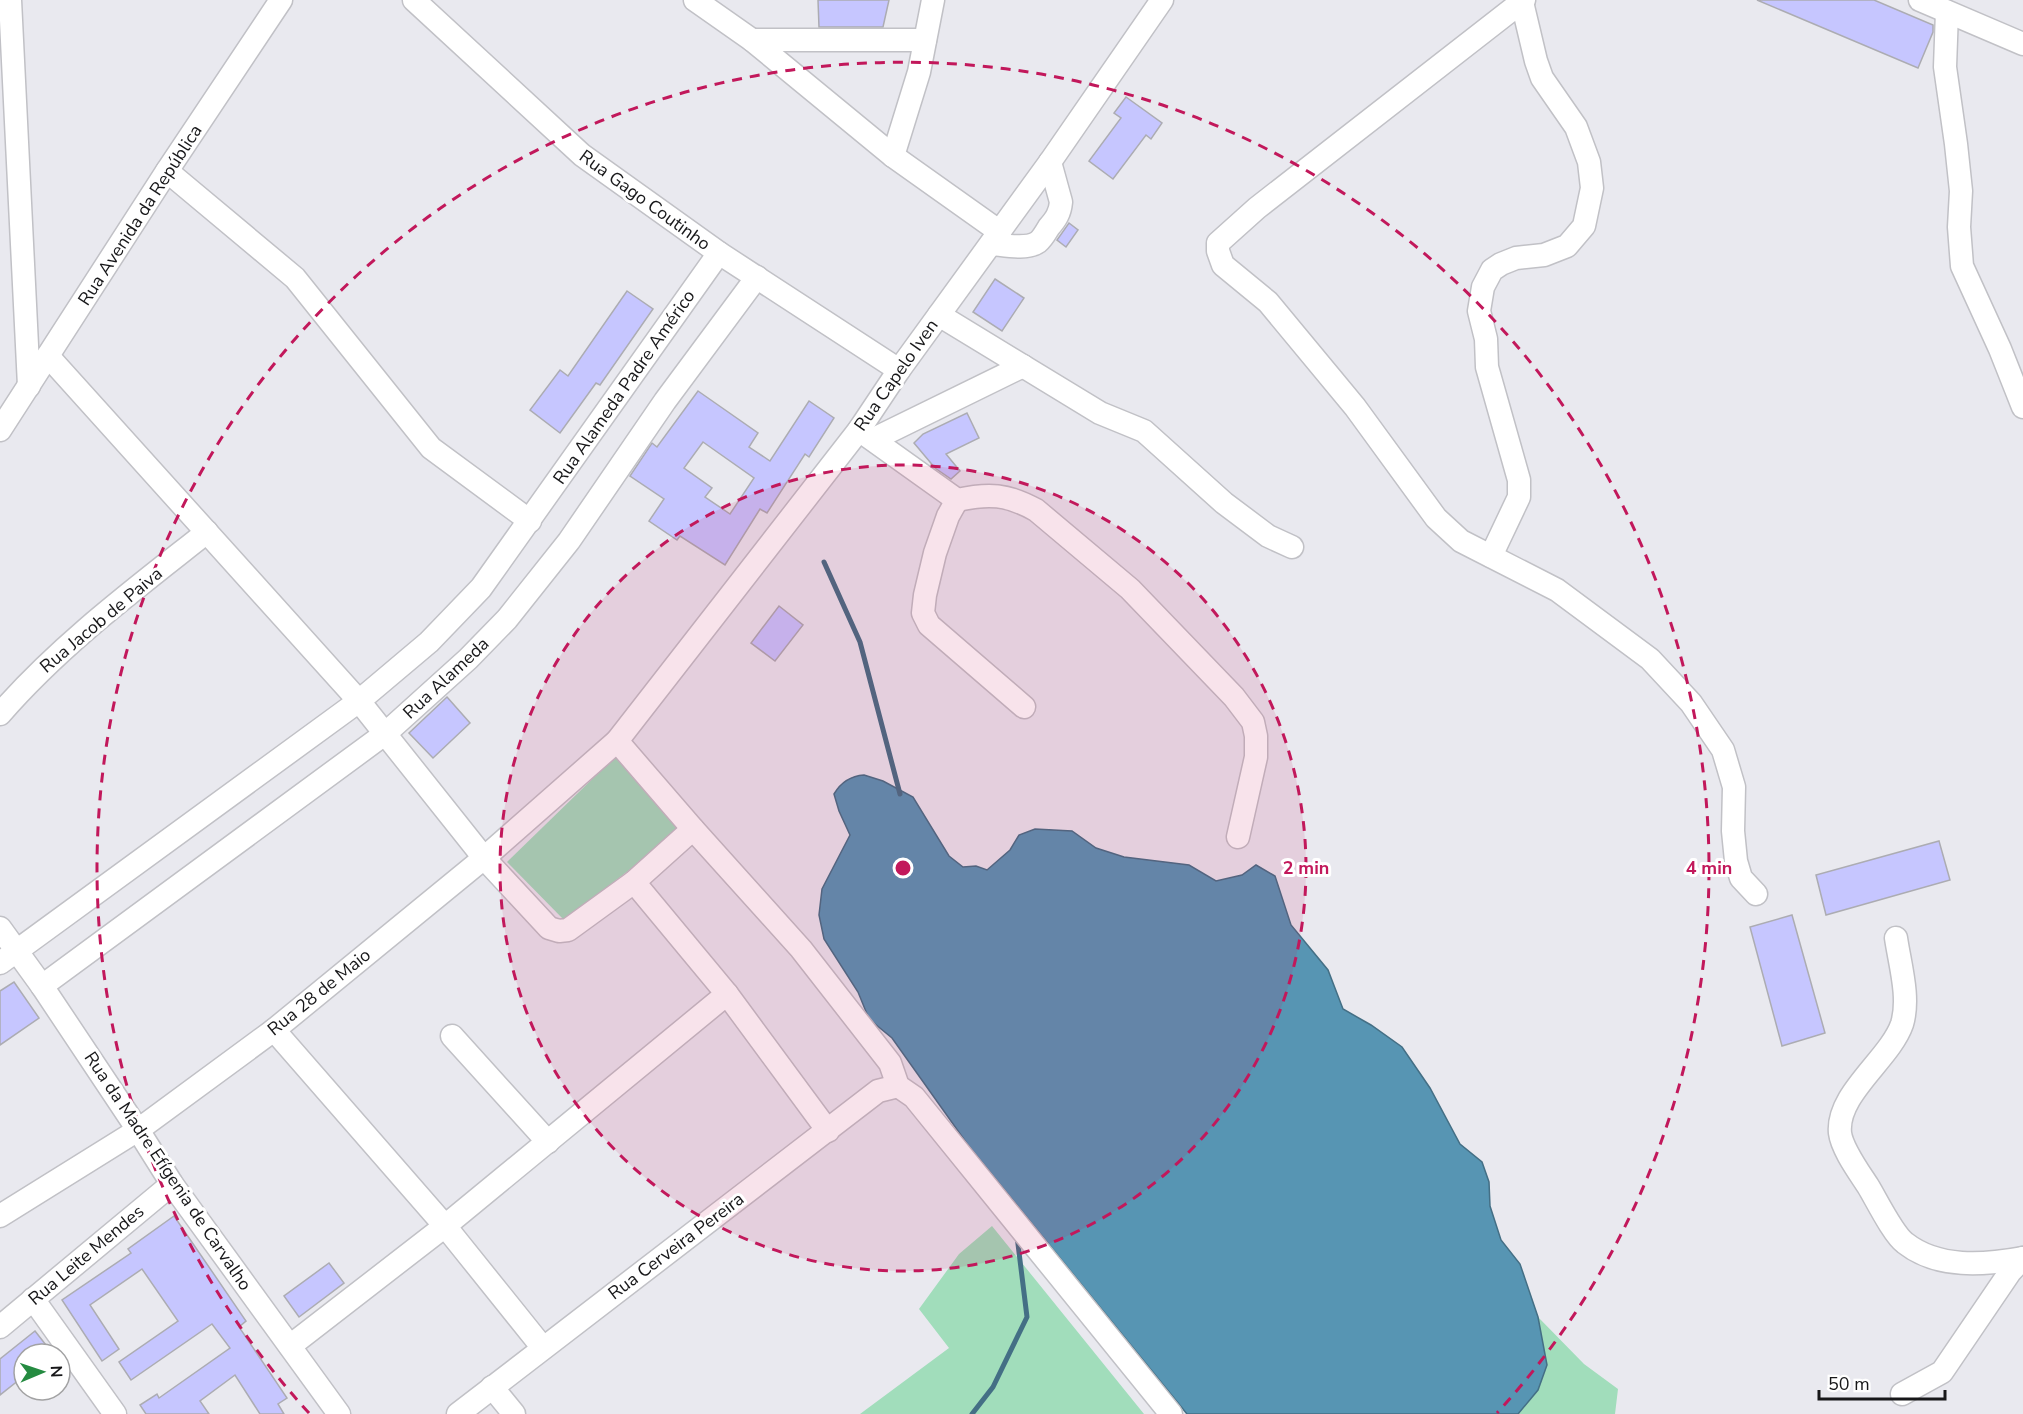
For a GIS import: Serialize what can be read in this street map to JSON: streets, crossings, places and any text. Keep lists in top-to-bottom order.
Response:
{
  "streets": {
    "street": [
      "Rua Gago Coutinho",
      "Rua Avenida da República",
      "Rua Capelo Iven",
      "Rua Alameda Padre Américo",
      "Rua Jacob de Paiva",
      "Rua Alameda",
      "Rua 28 de Maio",
      "Rua da Madre Efígenia de Carvalho",
      "Rua Cerveira Pereira",
      "Rua Leite Mendes"
    ]
  },
  "crossings": [
    ["Rua Gago Coutinho", "Rua Capelo Iven"],
    ["Rua Gago Coutinho", "Rua Alameda Padre Américo"],
    ["Rua Gago Coutinho", "Rua Alameda"],
    ["Rua Capelo Iven", "Rua 28 de Maio"],
    ["Rua Alameda", "Rua da Madre Efígenia de Carvalho"],
    ["Rua 28 de Maio", "Rua da Madre Efígenia de Carvalho"],
    ["Rua da Madre Efígenia de Carvalho", "Rua Leite Mendes"]
  ],
  "scale_bar": "50 m",
  "north": "right",
  "rings": ["2 min", "4 min"]
}
